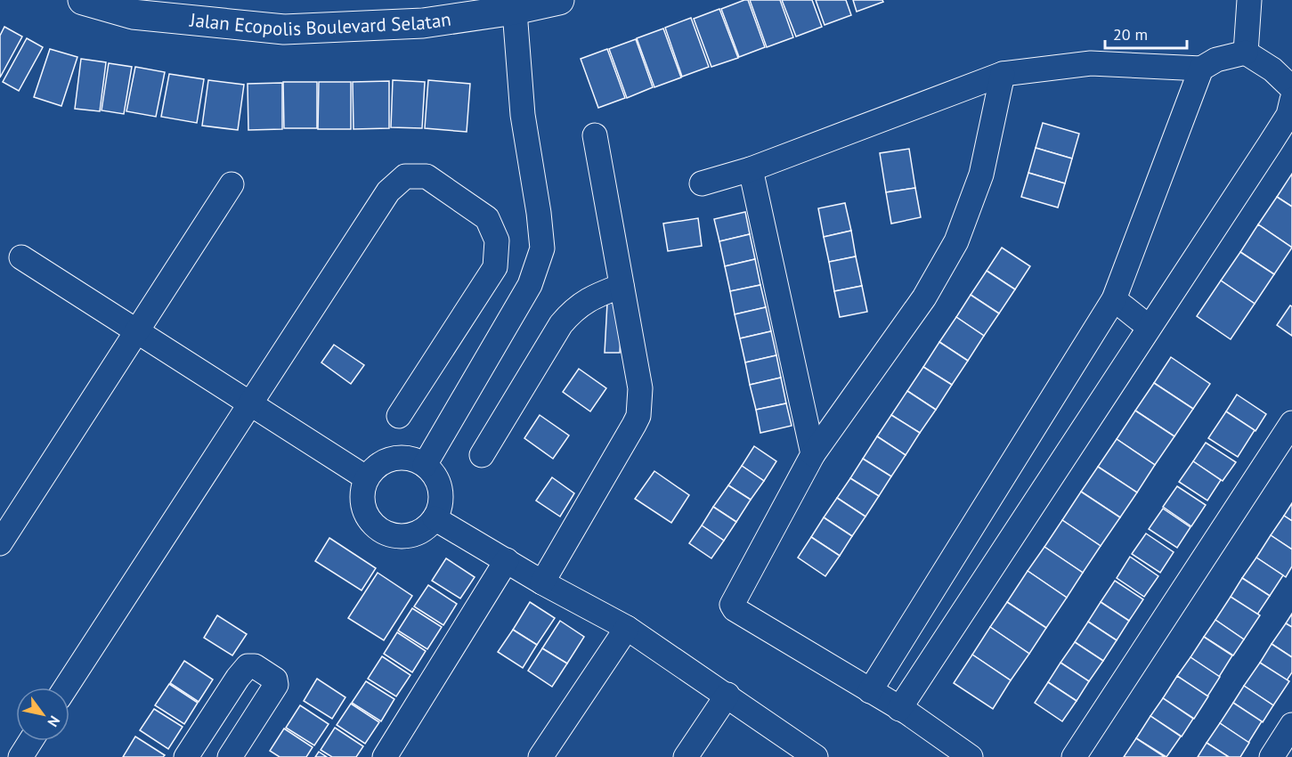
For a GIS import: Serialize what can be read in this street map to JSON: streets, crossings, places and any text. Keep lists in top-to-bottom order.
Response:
{
  "streets": {
    "street": ["Jalan Ecopolis Boulevard Selatan"]
  },
  "scale_bar": "20 m",
  "north": "bottom right"
}
